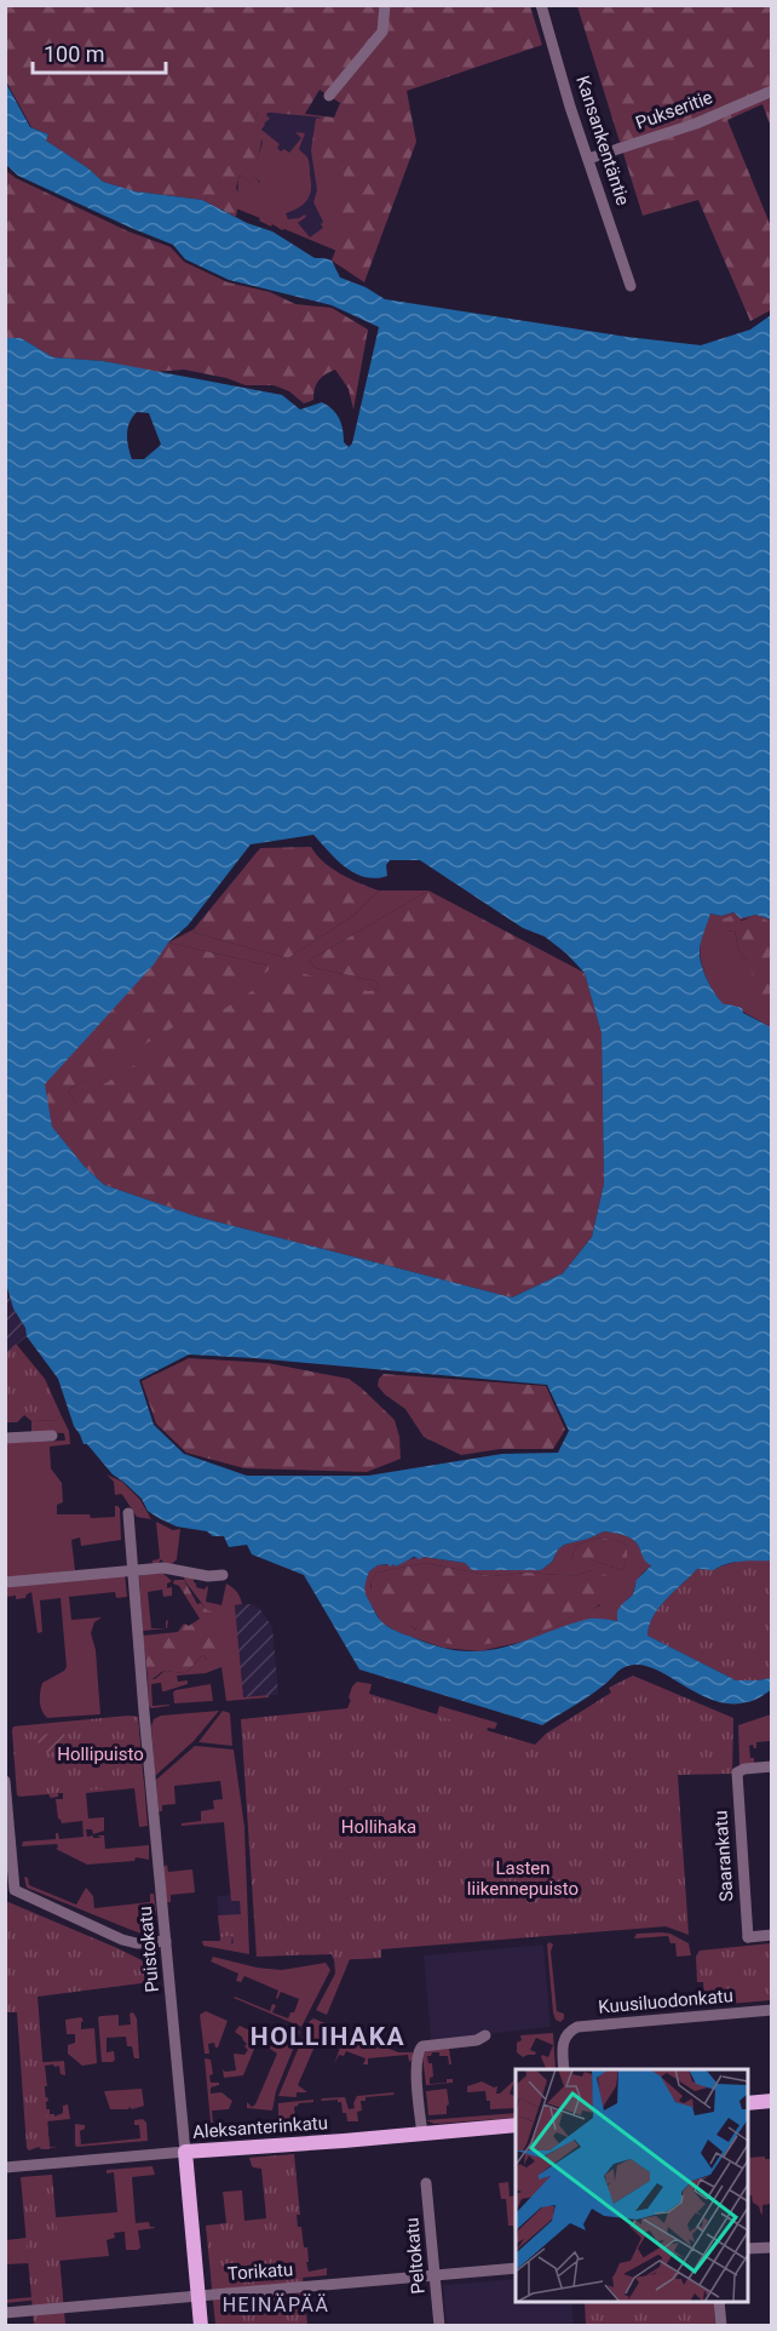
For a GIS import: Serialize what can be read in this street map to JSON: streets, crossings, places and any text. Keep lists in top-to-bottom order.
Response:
{
  "streets": {
    "main road": ["Puistokatu", "Aleksanterinkatu"],
    "street": [
      "Pukseritie",
      "Kansankentäntie",
      "Saarankatu",
      "Kuusiluodonkatu",
      "Peltokatu",
      "Torikatu"
    ]
  },
  "crossings": [
    ["Pukseritie", "Kansankentäntie"],
    ["Puistokatu", "Aleksanterinkatu"],
    ["Puistokatu", "Torikatu"],
    ["Peltokatu", "Torikatu"]
  ],
  "districts": ["HOLLIHAKA", "HEINÄPÄÄ"],
  "parks": ["Hollipuisto", "Hollihaka", "Lasten liikennepuisto"],
  "scale_bar": "100 m"
}
